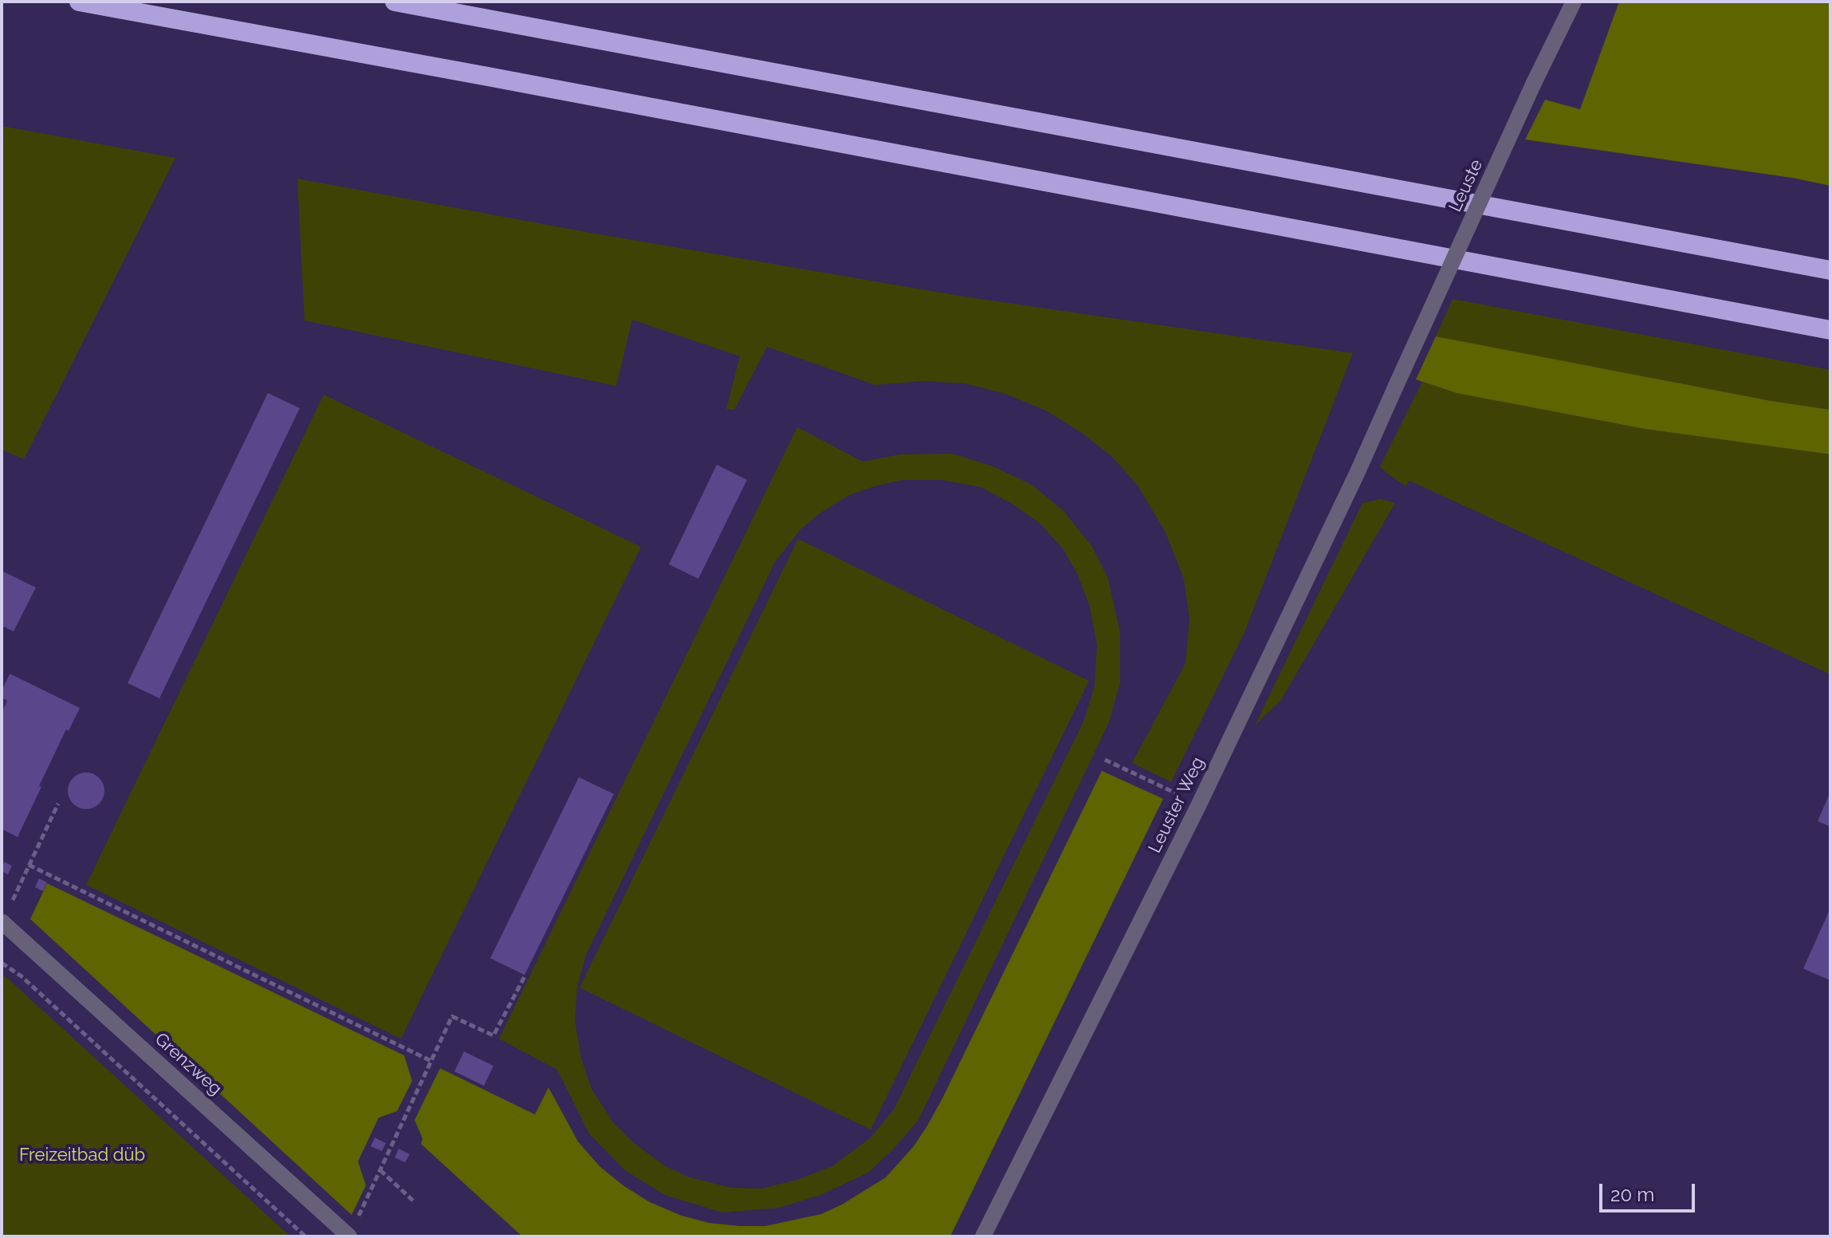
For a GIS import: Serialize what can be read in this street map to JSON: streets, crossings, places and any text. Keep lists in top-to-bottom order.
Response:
{
  "streets": {
    "street": ["Leuste", "Leuster Weg", "Grenzweg"]
  },
  "crossings": [
    ["Leuste", "Leuster Weg"]
  ],
  "parks": ["Freizeitbad düb"],
  "scale_bar": "20 m"
}
